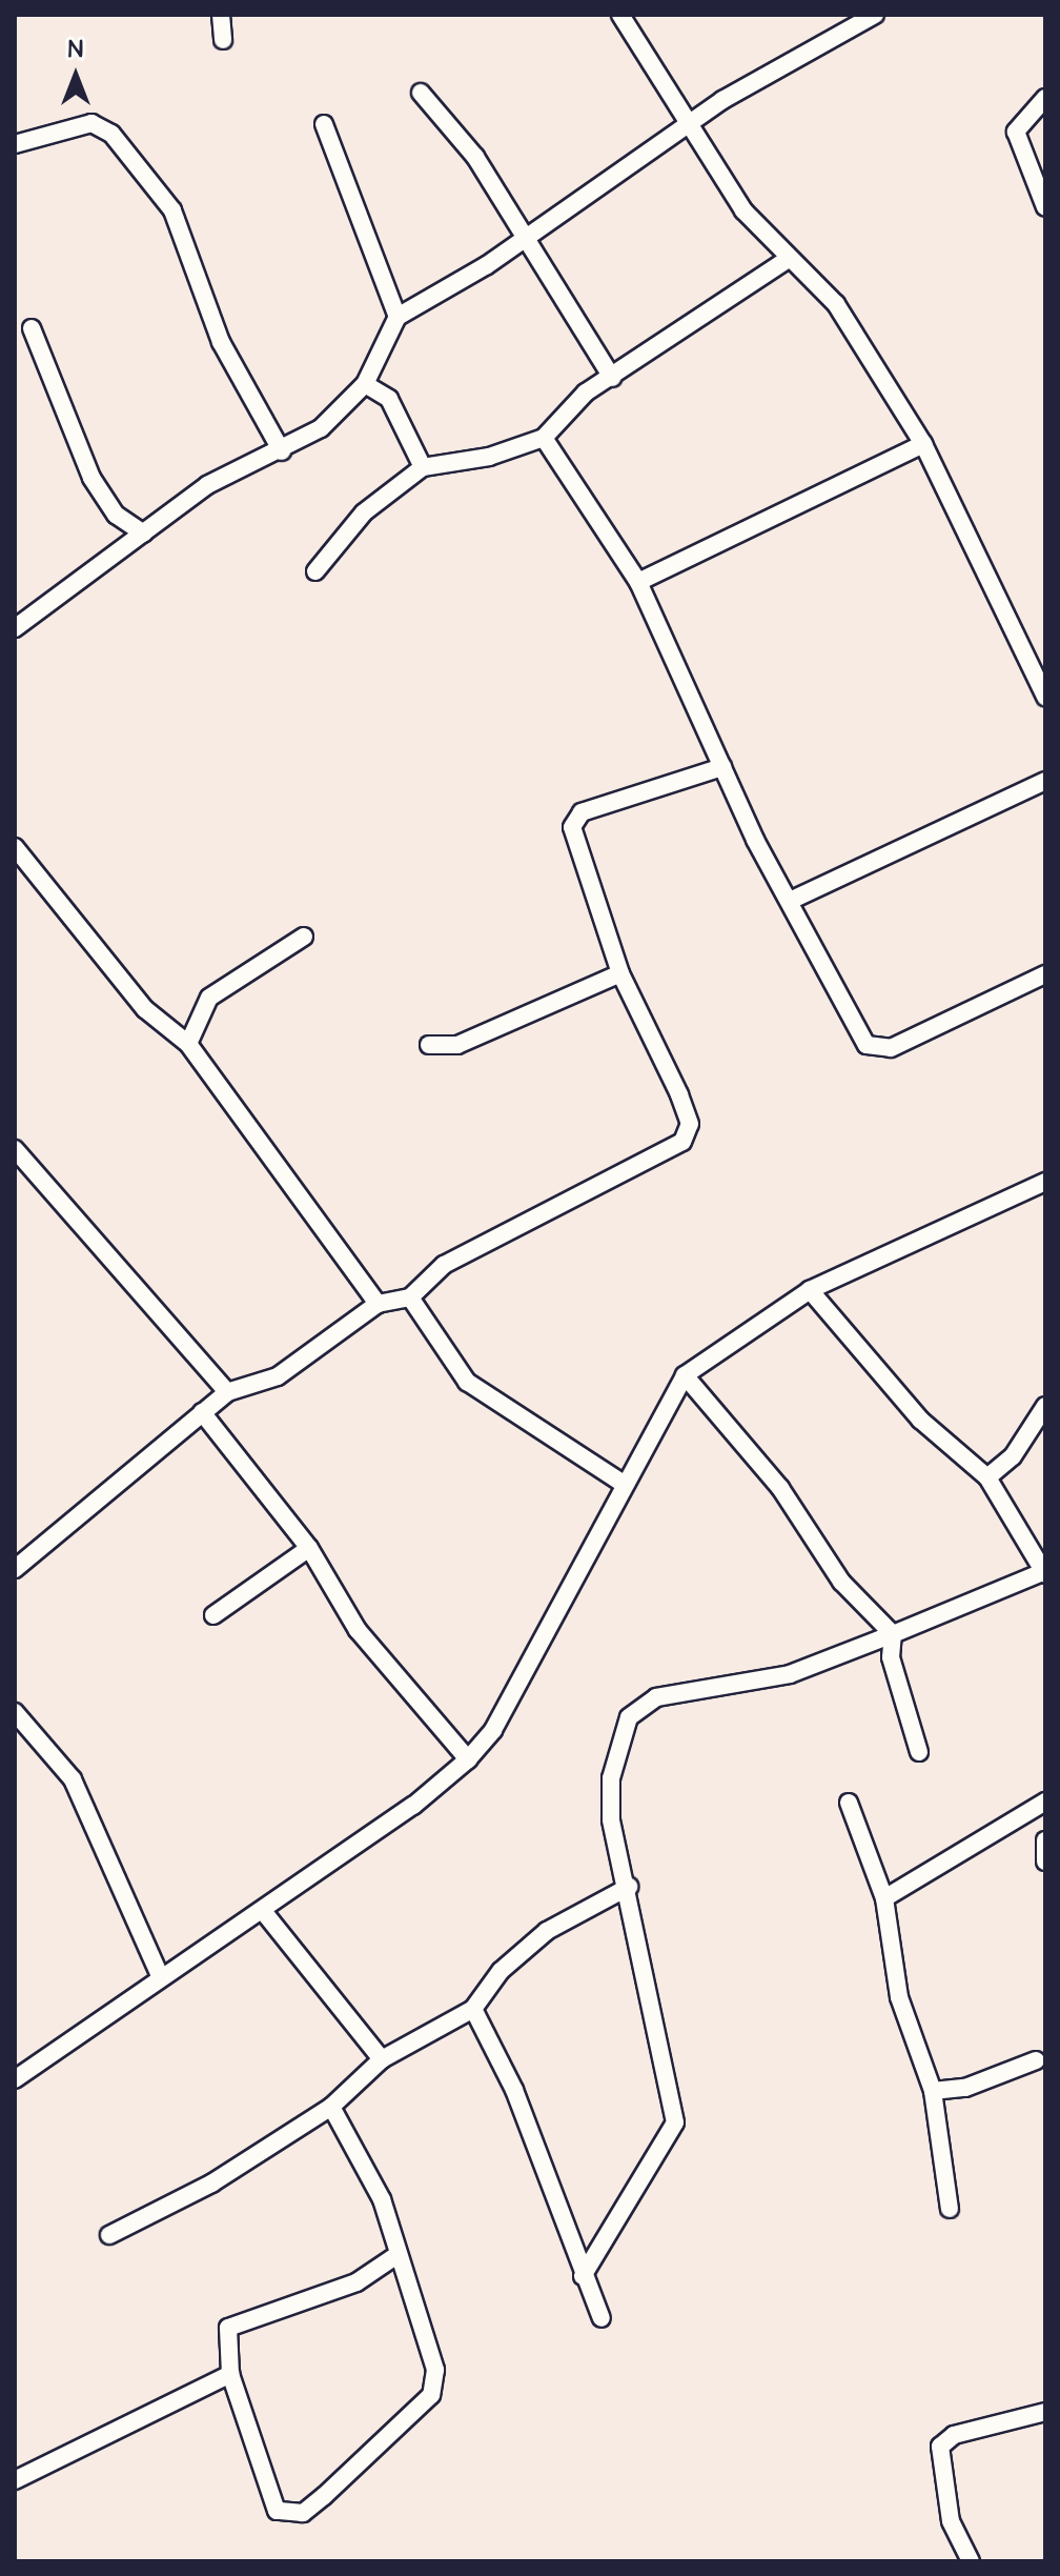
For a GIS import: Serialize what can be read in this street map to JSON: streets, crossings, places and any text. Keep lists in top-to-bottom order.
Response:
{
  "north": "top"
}
